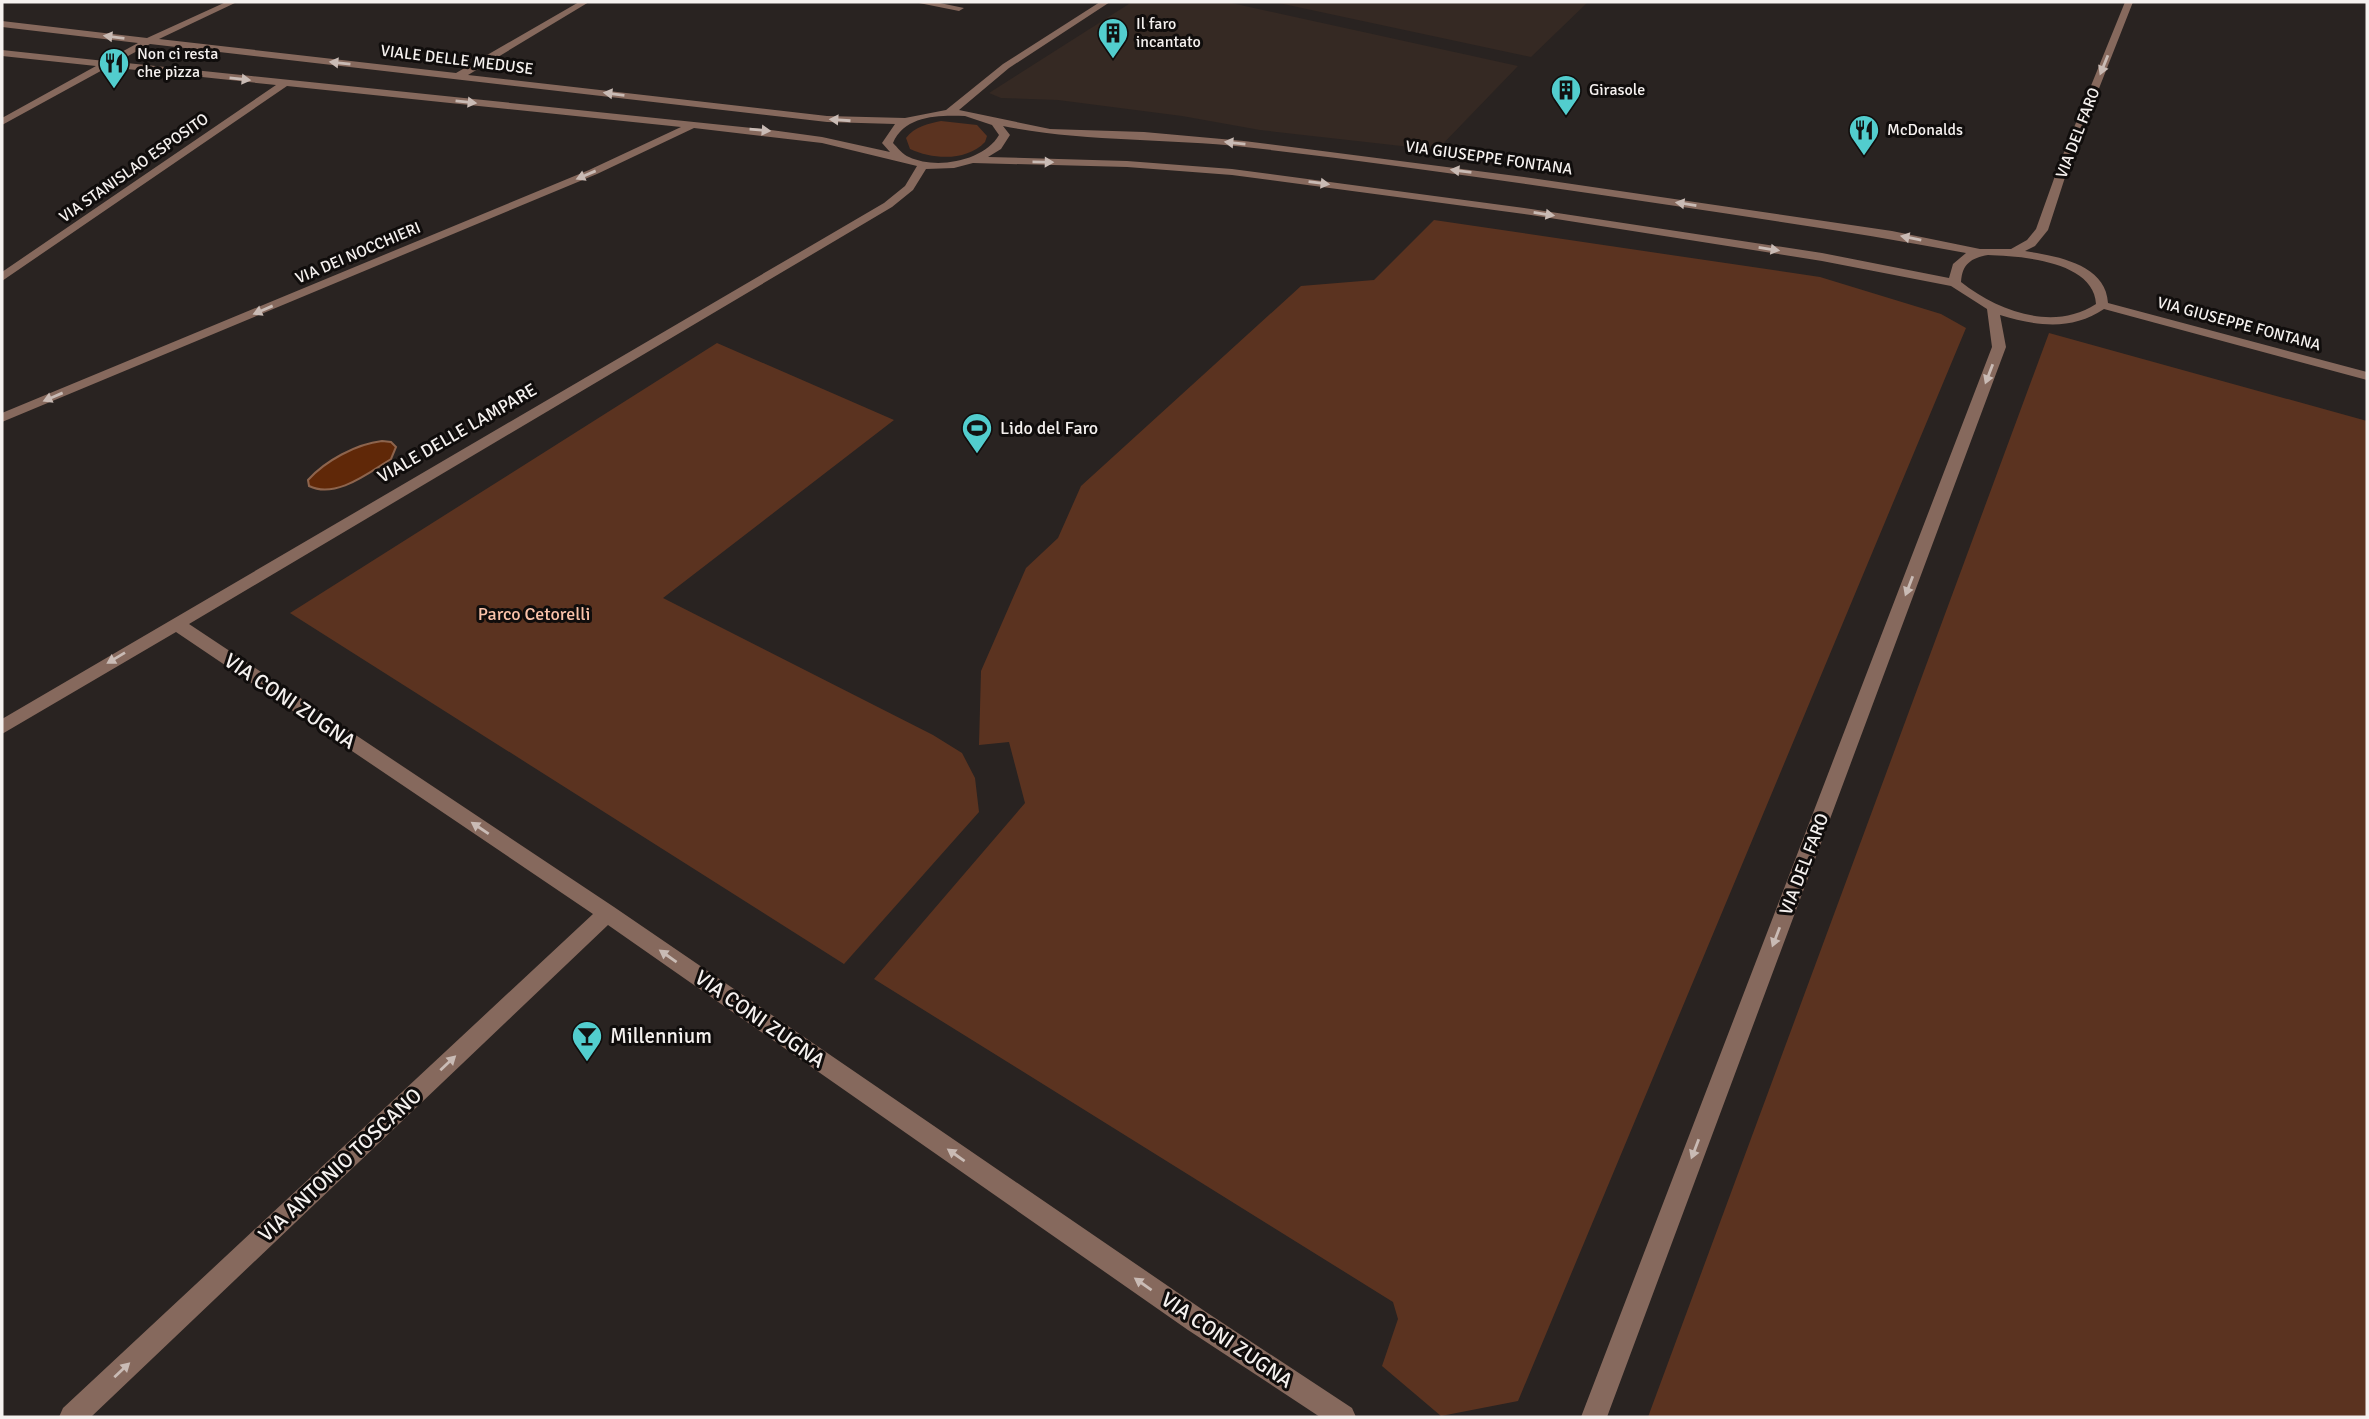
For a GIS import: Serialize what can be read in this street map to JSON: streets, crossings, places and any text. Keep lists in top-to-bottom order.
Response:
{
  "streets": {
    "street": [
      "VIALE DELLE MEDUSE",
      "VIA DEL FARO",
      "VIA GIUSEPPE FONTANA",
      "VIA STANISLAO ESPOSITO",
      "VIA DEI NOCCHIERI",
      "VIALE DELLE LAMPARE",
      "VIA CONI ZUGNA",
      "VIA ANTONIO TOSCANO"
    ]
  },
  "crossings": [
    ["VIALE DELLE MEDUSE", "VIA GIUSEPPE FONTANA"],
    ["VIALE DELLE MEDUSE", "VIA DEI NOCCHIERI"],
    ["VIA DEL FARO", "VIA GIUSEPPE FONTANA"],
    ["VIALE DELLE LAMPARE", "VIA CONI ZUGNA"],
    ["VIA CONI ZUGNA", "VIA ANTONIO TOSCANO"]
  ],
  "one_way": [
    "VIA DEL FARO",
    "VIA DEI NOCCHIERI",
    "VIA CONI ZUGNA",
    "VIA ANTONIO TOSCANO"
  ],
  "parks": ["Parco Cetorelli"],
  "places": {
    "building": ["Il faro incantato", "Girasole"],
    "restaurant": ["Non ci resta che pizza", "McDonalds"],
    "sports": ["Lido del Faro"],
    "bar": ["Millennium"]
  }
}
